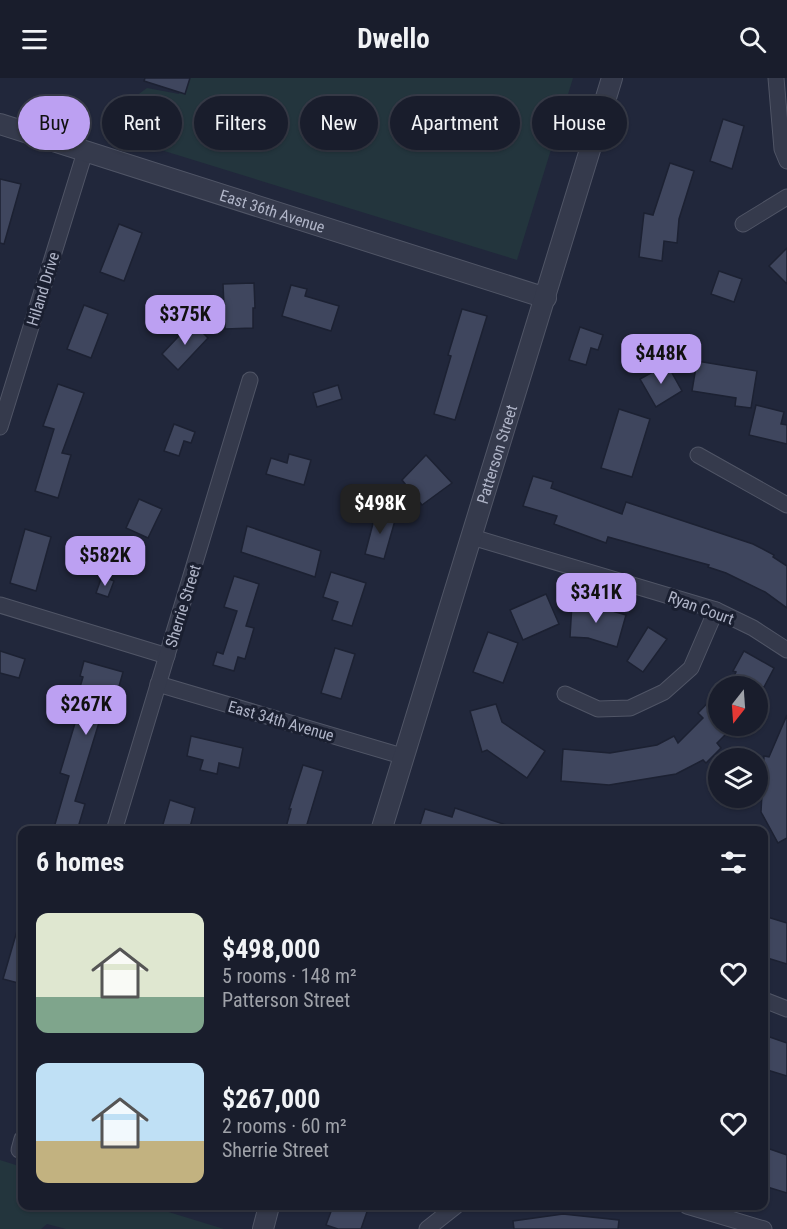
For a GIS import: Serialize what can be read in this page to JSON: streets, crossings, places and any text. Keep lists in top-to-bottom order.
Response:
{
  "streets": {
    "street": [
      "East 36th Avenue",
      "Hiland Drive",
      "Patterson Street",
      "Sherrie Street",
      "Ryan Court",
      "East 34th Avenue"
    ]
  },
  "crossings": [
    ["East 36th Avenue", "Hiland Drive"],
    ["East 36th Avenue", "Patterson Street"],
    ["Patterson Street", "Ryan Court"],
    ["Patterson Street", "East 34th Avenue"],
    ["Sherrie Street", "East 34th Avenue"]
  ],
  "north": "bottom",
  "page": {
    "header": "Dwello",
    "chip": [
      "Buy",
      "Rent",
      "Filters",
      "New",
      "Apartment",
      "House"
    ],
    "price": [
      "$375K",
      "$448K",
      "$498K",
      "$582K",
      "$341K",
      "$267K"
    ],
    "heading": "6 homes",
    "list": [
      {
        "name": "$498,000",
        "note": "5 rooms · 148 m² · Patterson Street"
      },
      {
        "name": "$267,000",
        "note": "2 rooms · 60 m² · Sherrie Street"
      }
    ]
  }
}
